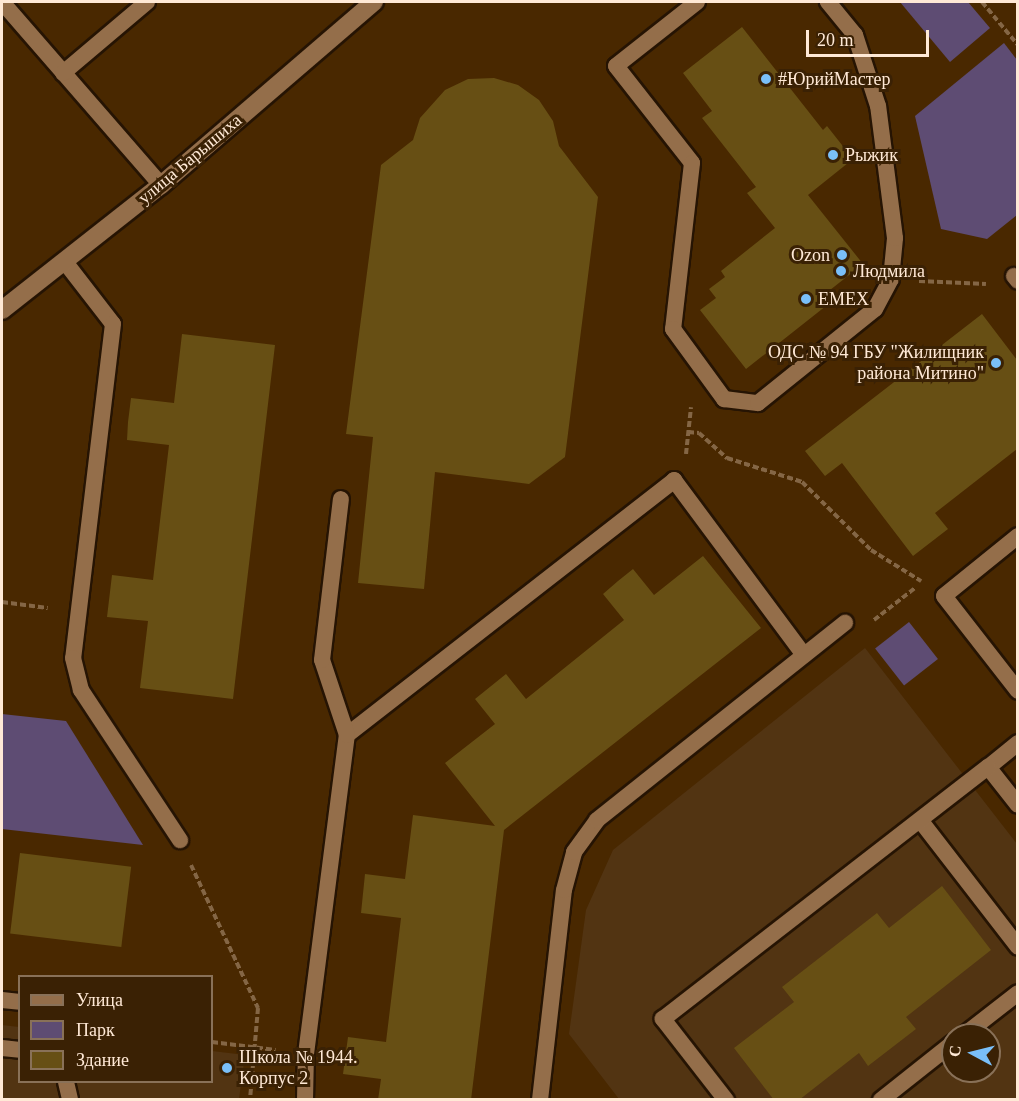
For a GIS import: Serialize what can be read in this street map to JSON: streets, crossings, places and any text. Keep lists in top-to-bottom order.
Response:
{
  "streets": {
    "main road": ["улица Барышиха"]
  },
  "places": [
    "#ЮрийМастер",
    "Рыжик",
    "Ozon",
    "Людмила",
    "EMEX",
    "ОДС № 94 ГБУ \"Жилищник района Митино\"",
    "Школа № 1944. Корпус 2"
  ],
  "legend": ["Улица", "Парк", "Здание"],
  "scale_bar": "20 m",
  "north": "left"
}
